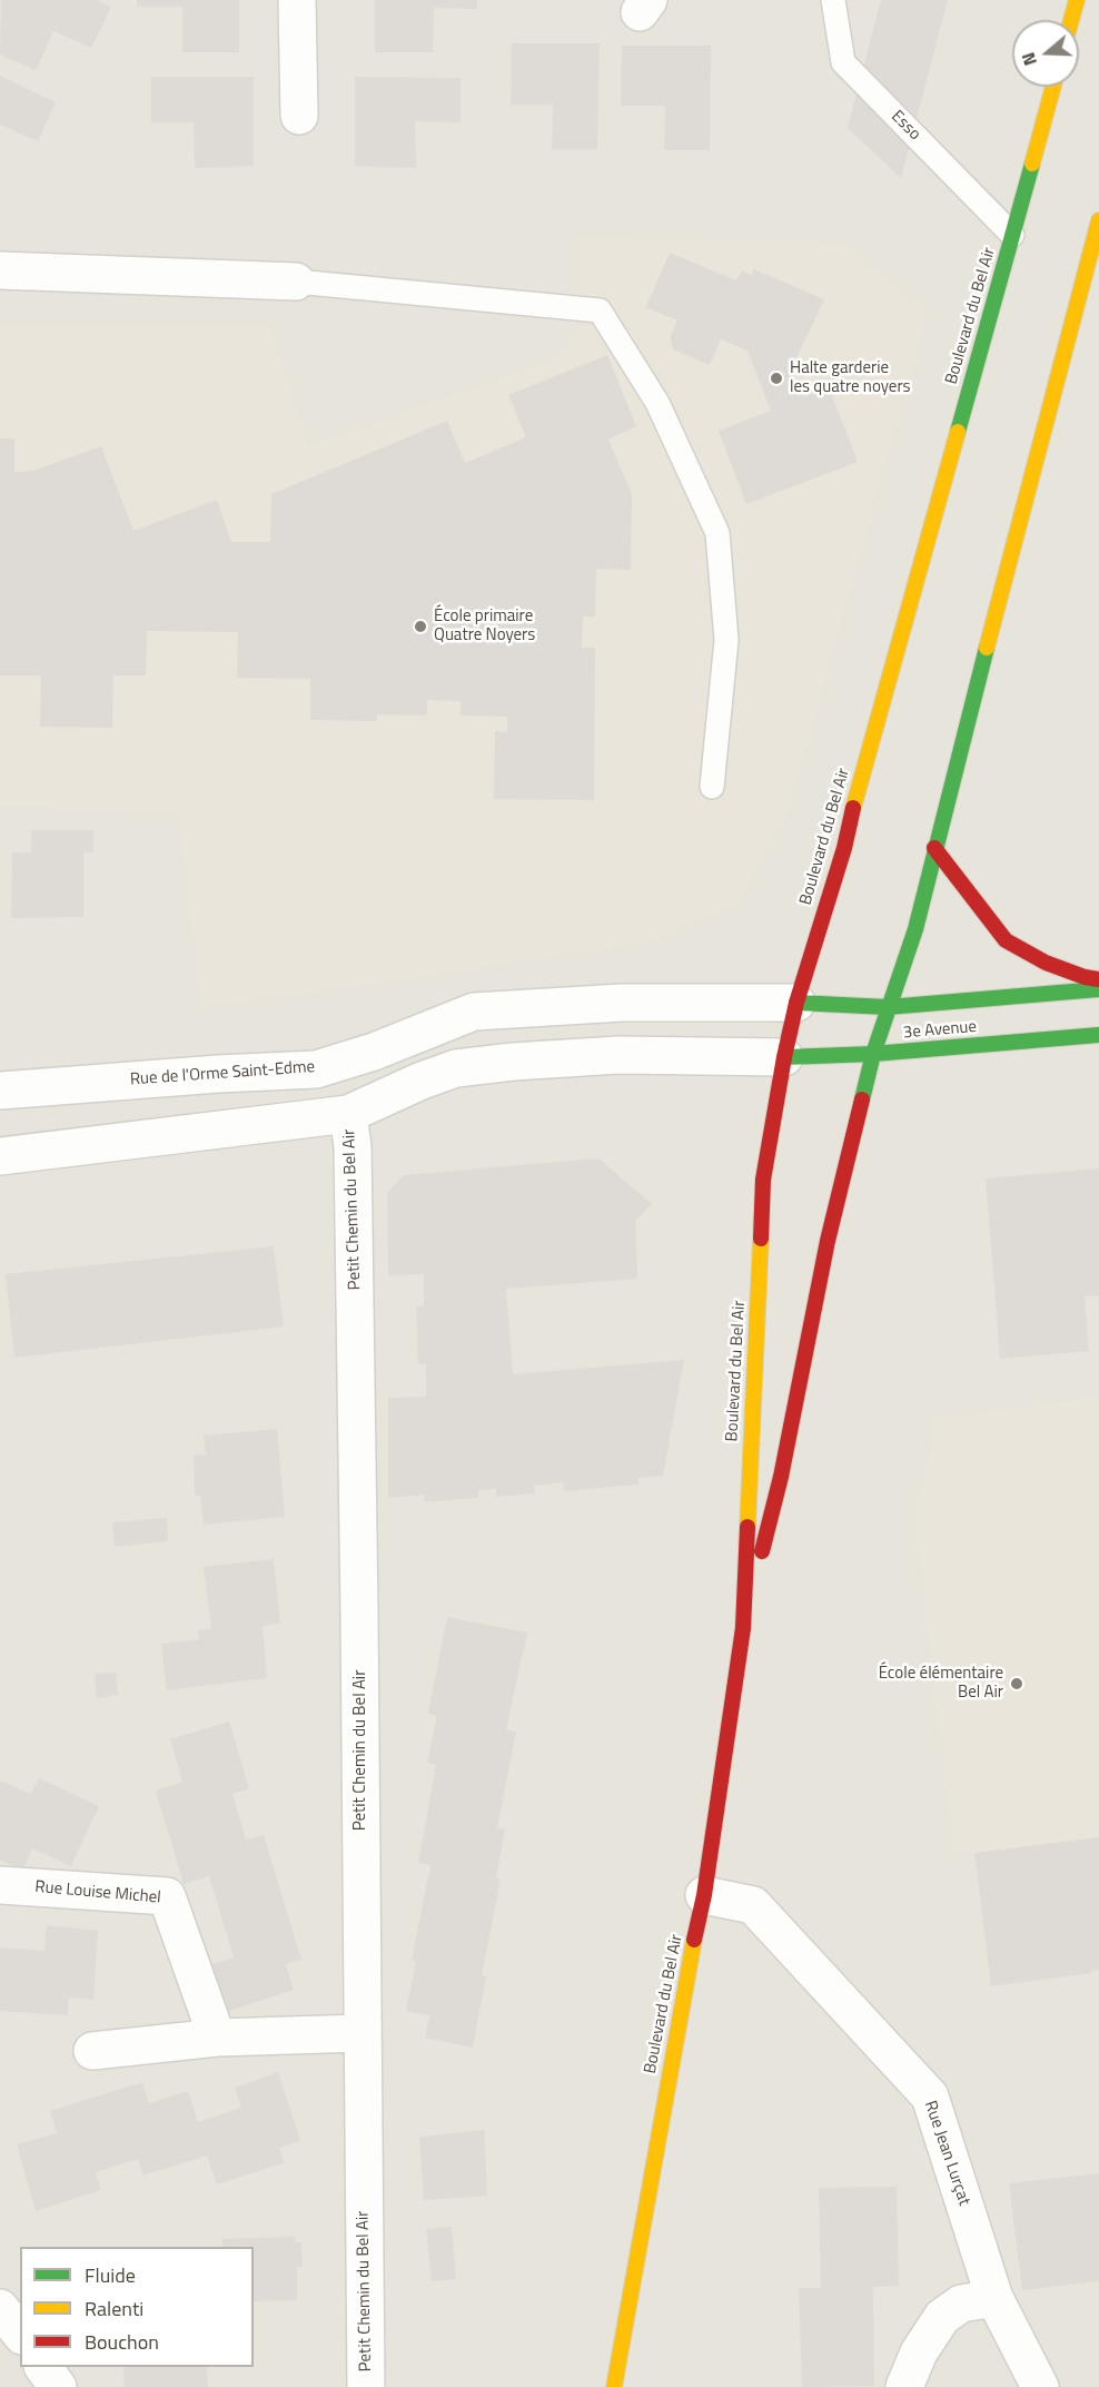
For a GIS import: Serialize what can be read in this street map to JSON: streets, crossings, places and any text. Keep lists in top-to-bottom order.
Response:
{
  "streets": {
    "main road": ["Boulevard du Bel Air", "3e Avenue"],
    "street": [
      "Rue de l'Orme Saint-Edme",
      "Petit Chemin du Bel Air",
      "Rue Louise Michel",
      "Rue Jean Lurçat"
    ],
    "lane": ["Esso"]
  },
  "crossings": [
    ["Esso", "Boulevard du Bel Air"],
    ["Boulevard du Bel Air", "3e Avenue"],
    ["Boulevard du Bel Air", "Rue de l'Orme Saint-Edme"],
    ["Boulevard du Bel Air", "Rue Jean Lurçat"],
    ["3e Avenue", "Rue de l'Orme Saint-Edme"]
  ],
  "places": ["Halte garderie les quatre noyers", "École primaire Quatre Noyers", "École élémentaire Bel Air"],
  "legend": ["Fluide", "Ralenti", "Bouchon"],
  "north": "left"
}
